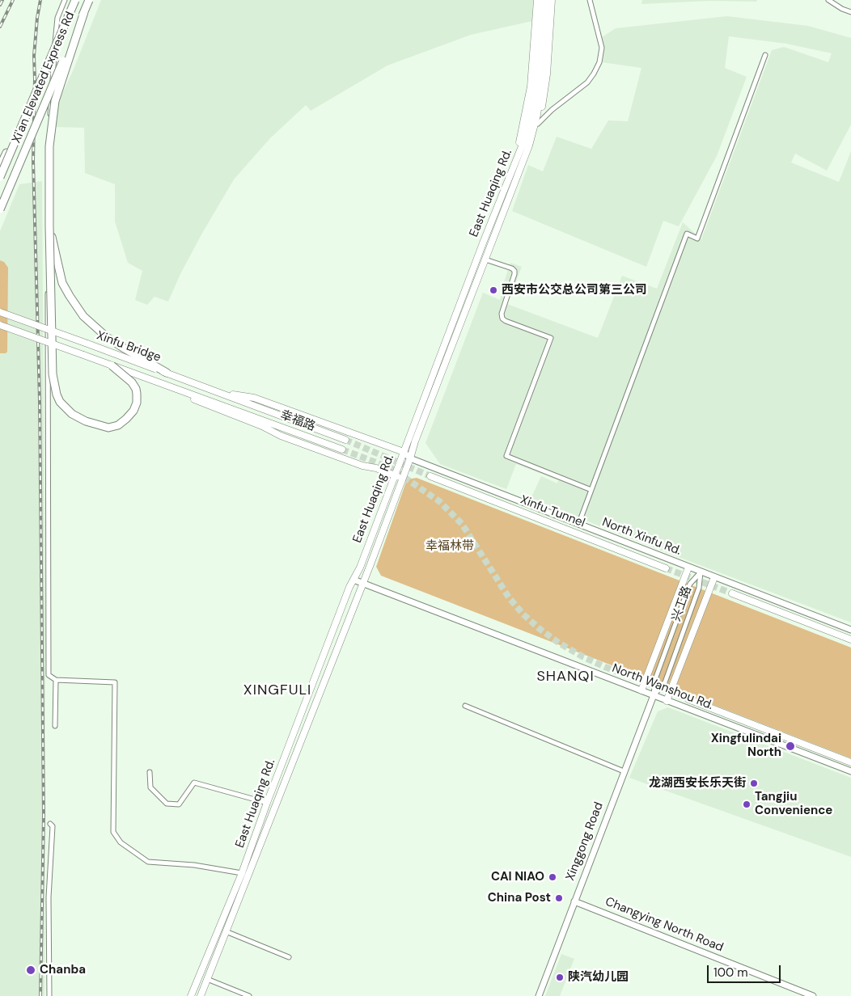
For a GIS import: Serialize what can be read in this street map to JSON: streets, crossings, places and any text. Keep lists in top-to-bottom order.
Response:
{
  "streets": {
    "highway": ["Xi'an Elevated Express Rd"],
    "main road": [
      "East Huaqing Rd.",
      "Xinfu Bridge",
      "幸福路",
      "Xinfu Tunnel",
      "North Xinfu Rd.",
      "North Wanshou Rd.",
      "Xinggong Road",
      "Changying North Road"
    ],
    "street": ["兴工路"]
  },
  "crossings": [
    ["East Huaqing Rd.", "North Xinfu Rd."],
    ["East Huaqing Rd.", "North Wanshou Rd."],
    ["Xinfu Bridge", "幸福路"],
    ["North Xinfu Rd.", "兴工路"],
    ["兴工路", "North Wanshou Rd."],
    ["兴工路", "Xinggong Road"],
    ["North Wanshou Rd.", "Xinggong Road"],
    ["Xinggong Road", "Changying North Road"]
  ],
  "districts": ["SHANQI", "XINGFULI"],
  "parks": ["幸福林带"],
  "places": [
    "西安市公交总公司第三公司",
    "Xingfulindai North",
    "龙湖西安长乐天街",
    "Tangjiu Convenience",
    "CAI NIAO",
    "China Post",
    "Chanba",
    "陕汽幼儿园"
  ],
  "scale_bar": "100 m"
}
